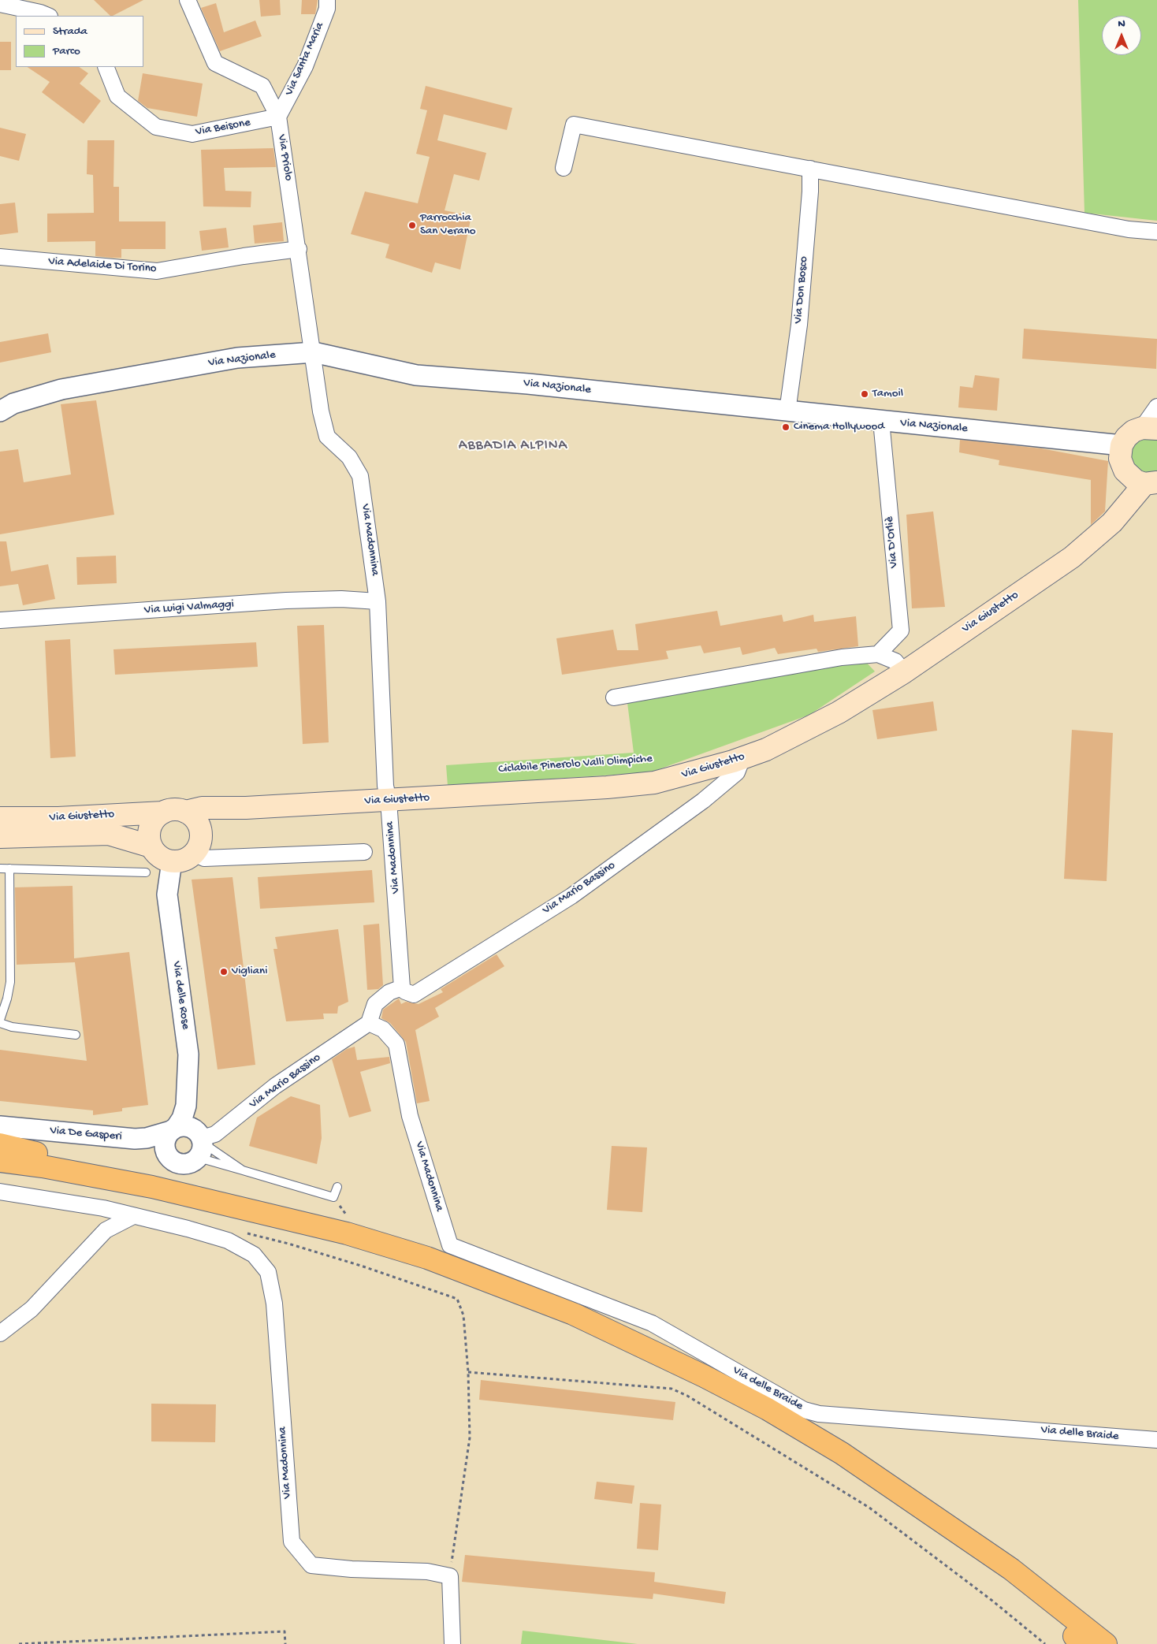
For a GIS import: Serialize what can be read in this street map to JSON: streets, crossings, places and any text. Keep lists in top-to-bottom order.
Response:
{
  "streets": {
    "main road": ["Via Giustetto"],
    "street": [
      "Via Santa Maria",
      "Via Beisone",
      "Via Priolo",
      "Via Adelaide Di Torino",
      "Via Don Bosco",
      "Via Nazionale",
      "Via Madonnina",
      "Via D'Orliè",
      "Via Luigi Valmaggi",
      "Via Mario Bassino",
      "Via delle Rose",
      "Via De Gasperi",
      "Via delle Braide"
    ]
  },
  "crossings": [
    ["Via Santa Maria", "Via Beisone"],
    ["Via Santa Maria", "Via Priolo"],
    ["Via Beisone", "Via Priolo"],
    ["Via Priolo", "Via Adelaide Di Torino"],
    ["Via Priolo", "Via Nazionale"],
    ["Via Priolo", "Via Madonnina"],
    ["Via Don Bosco", "Via Nazionale"],
    ["Via Nazionale", "Via Madonnina"],
    ["Via Nazionale", "Via D'Orliè"],
    ["Via Madonnina", "Via Luigi Valmaggi"],
    ["Via Madonnina", "Via Giustetto"],
    ["Via Madonnina", "Via Mario Bassino"],
    ["Via Madonnina", "Via delle Braide"],
    ["Via Giustetto", "Via Mario Bassino"],
    ["Via Giustetto", "Via delle Rose"],
    ["Via Mario Bassino", "Via delle Rose"],
    ["Via Mario Bassino", "Via De Gasperi"],
    ["Via delle Rose", "Via De Gasperi"]
  ],
  "districts": ["ABBADIA ALPINA"],
  "places": [
    "Parrocchia San Verano",
    "Tamoil",
    "Cinema Hollywood",
    "Vigliani"
  ],
  "legend": ["Strada", "Parco"],
  "north": "top"
}
